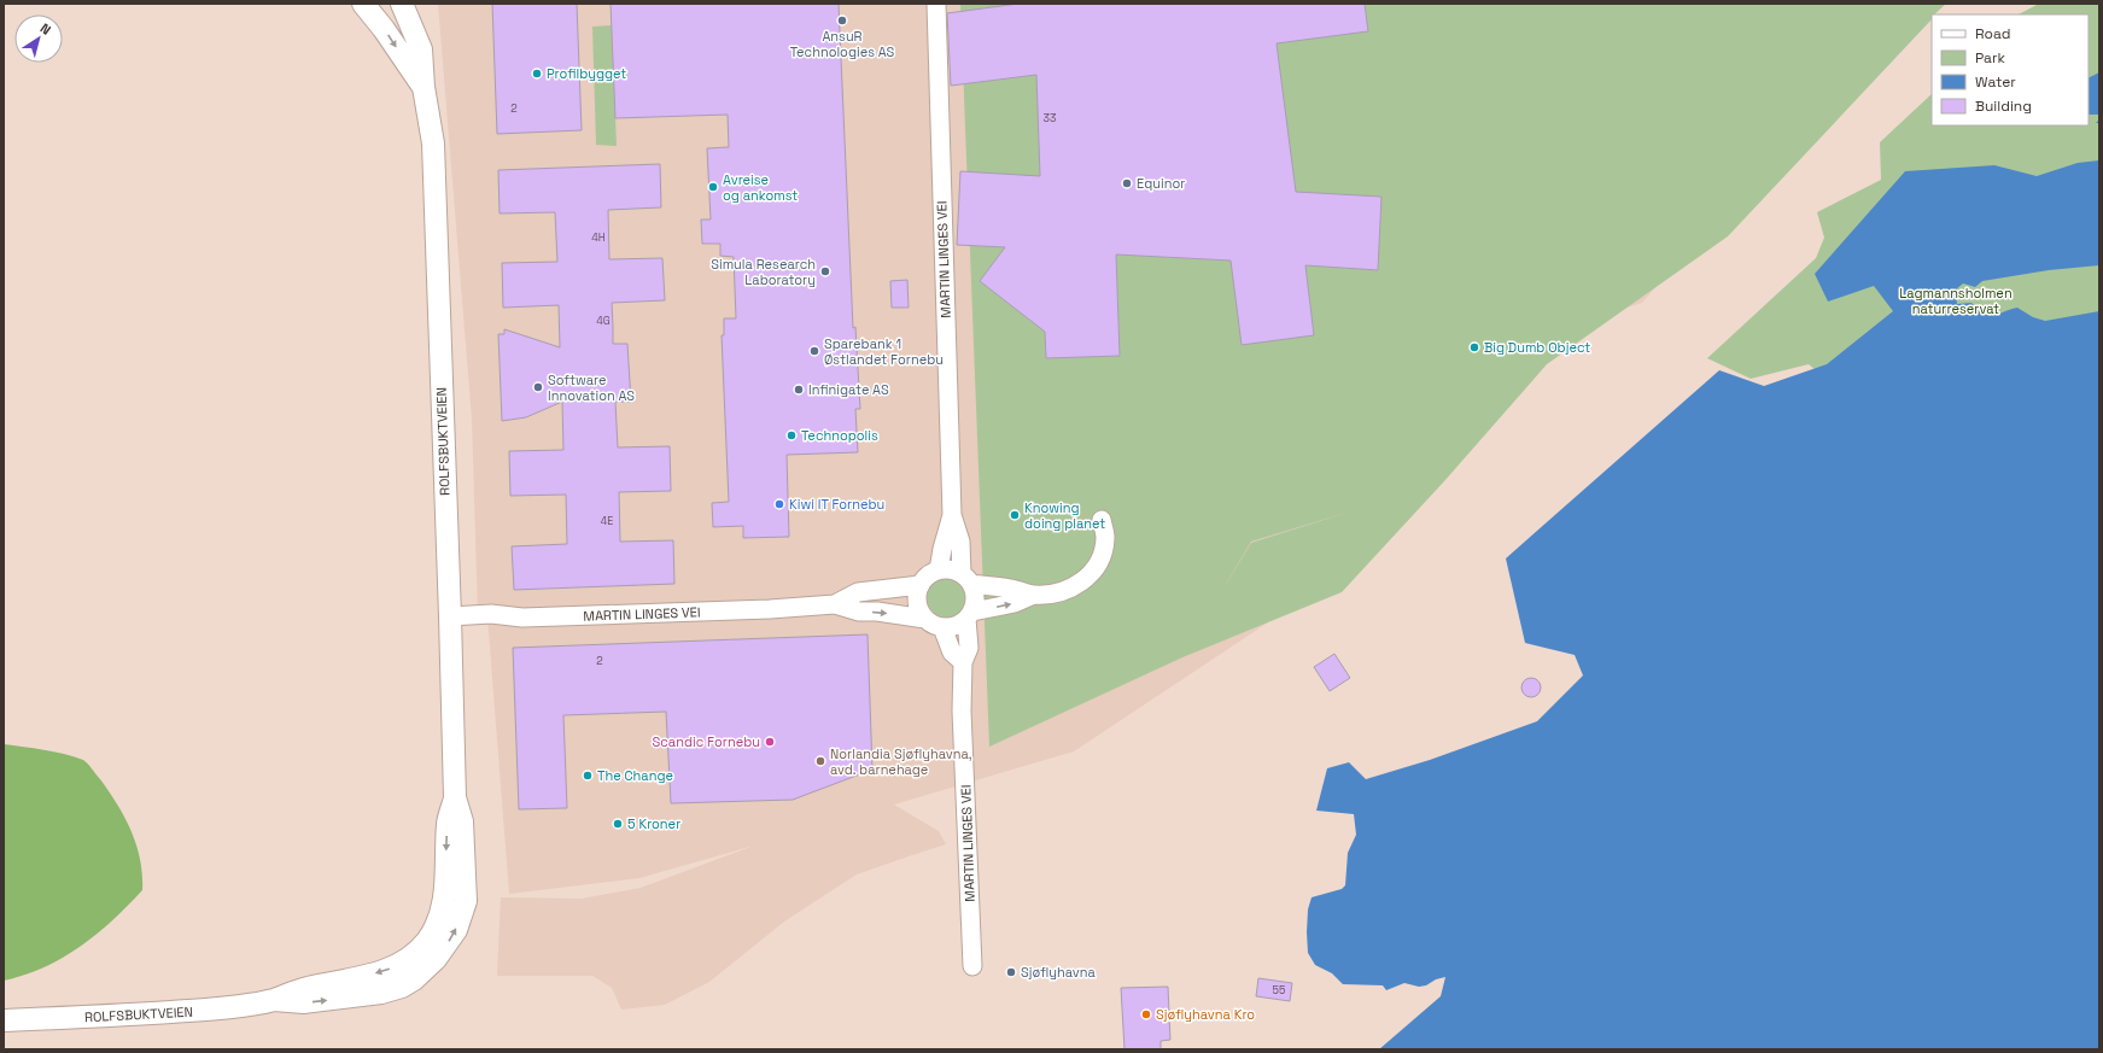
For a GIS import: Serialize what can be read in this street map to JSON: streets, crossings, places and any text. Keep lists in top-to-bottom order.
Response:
{
  "streets": {
    "street": ["MARTIN LINGES VEI", "ROLFSBUKTVEIEN"]
  },
  "crossings": [
    ["MARTIN LINGES VEI", "ROLFSBUKTVEIEN"]
  ],
  "parks": ["Lagmannsholmen naturreservat"],
  "places": [
    "AnsuR Technologies AS",
    "Profilbygget",
    "Equinor",
    "Avreise og ankomst",
    "Simula Research Laboratory",
    "Big Dumb Object",
    "Sparebank 1 Østlandet Fornebu",
    "Software Innovation AS",
    "Infinigate AS",
    "Technopolis",
    "Kiwi IT Fornebu",
    "Knowing doing planet",
    "Scandic Fornebu",
    "Norlandia Sjøflyhavna, avd. barnehage",
    "The Change",
    "5 Kroner",
    "Sjøflyhavna",
    "Sjøflyhavna Kro"
  ],
  "house_numbers": [
    "2",
    "33",
    "4H",
    "4G",
    "4E",
    "2",
    "55"
  ],
  "legend": [
    "Road",
    "Park",
    "Water",
    "Building"
  ],
  "north": "top right"
}
